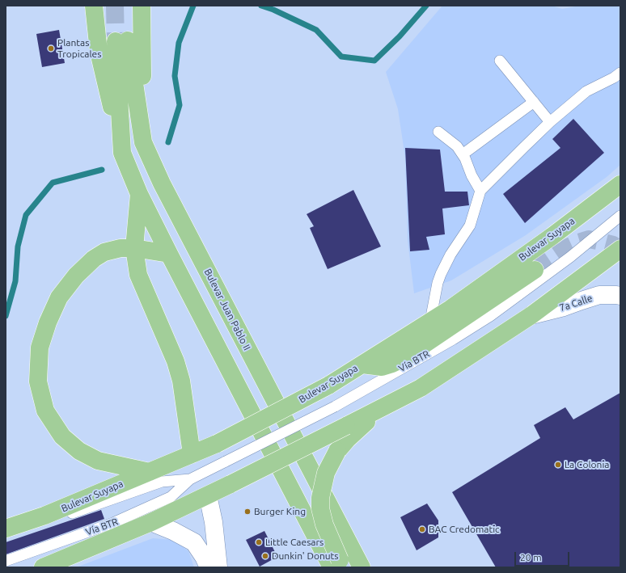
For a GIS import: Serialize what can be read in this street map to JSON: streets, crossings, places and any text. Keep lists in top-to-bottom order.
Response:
{
  "streets": {
    "main road": ["Bulevar Suyapa", "7a Calle", "Bulevar Juan Pablo II"],
    "lane": ["Vía BTR"]
  },
  "places": [
    "Plantas Tropicales",
    "La Colonia",
    "Burger King",
    "BAC Credomatic",
    "Little Caesars",
    "Dunkin' Donuts"
  ],
  "scale_bar": "20 m"
}
